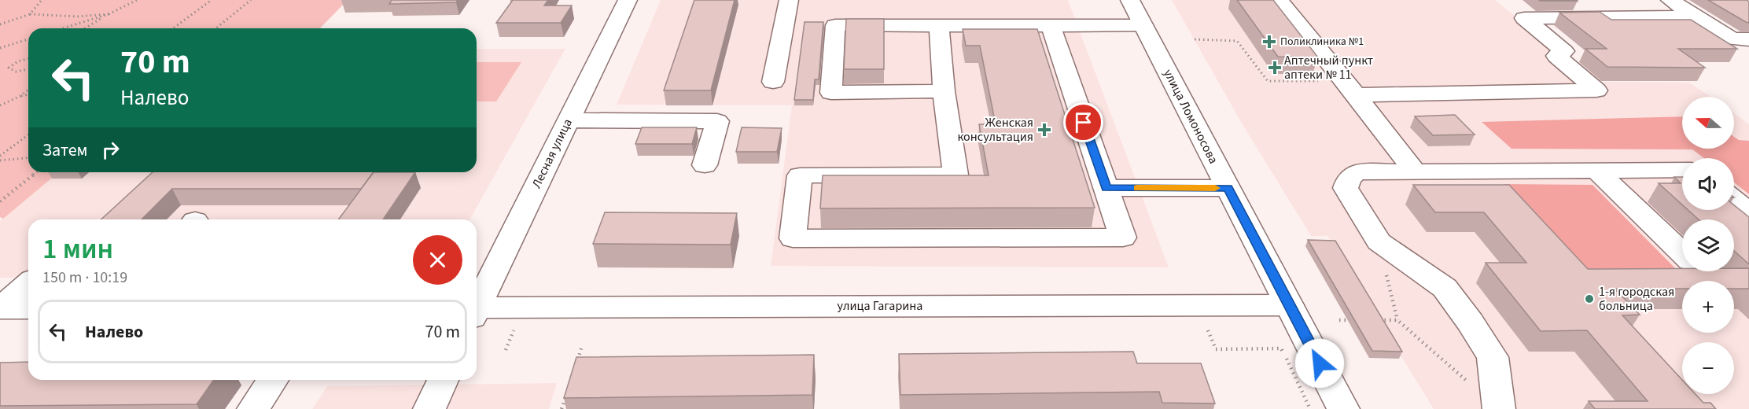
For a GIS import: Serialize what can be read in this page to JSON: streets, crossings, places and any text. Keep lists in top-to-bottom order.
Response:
{
  "streets": {
    "street": ["улица Ломоносова", "Лесная улица", "улица Гагарина"]
  },
  "crossings": [
    ["улица Ломоносова", "улица Гагарина"]
  ],
  "places": {
    "health": ["Поликлиника №1", "Аптечный пункт аптеки № 11", "Женская консультация"],
    "other": ["1-я городская больница"]
  },
  "north": "left",
  "page": {
    "turn": ["70 m", "Налево"],
    "map_buttons": ["+", "−"],
    "then": "Затем",
    "heading": ["1 мин", "150 m · 10:19"],
    "list": [
      {
        "name": "Налево",
        "value": "70 m"
      }
    ]
  }
}
